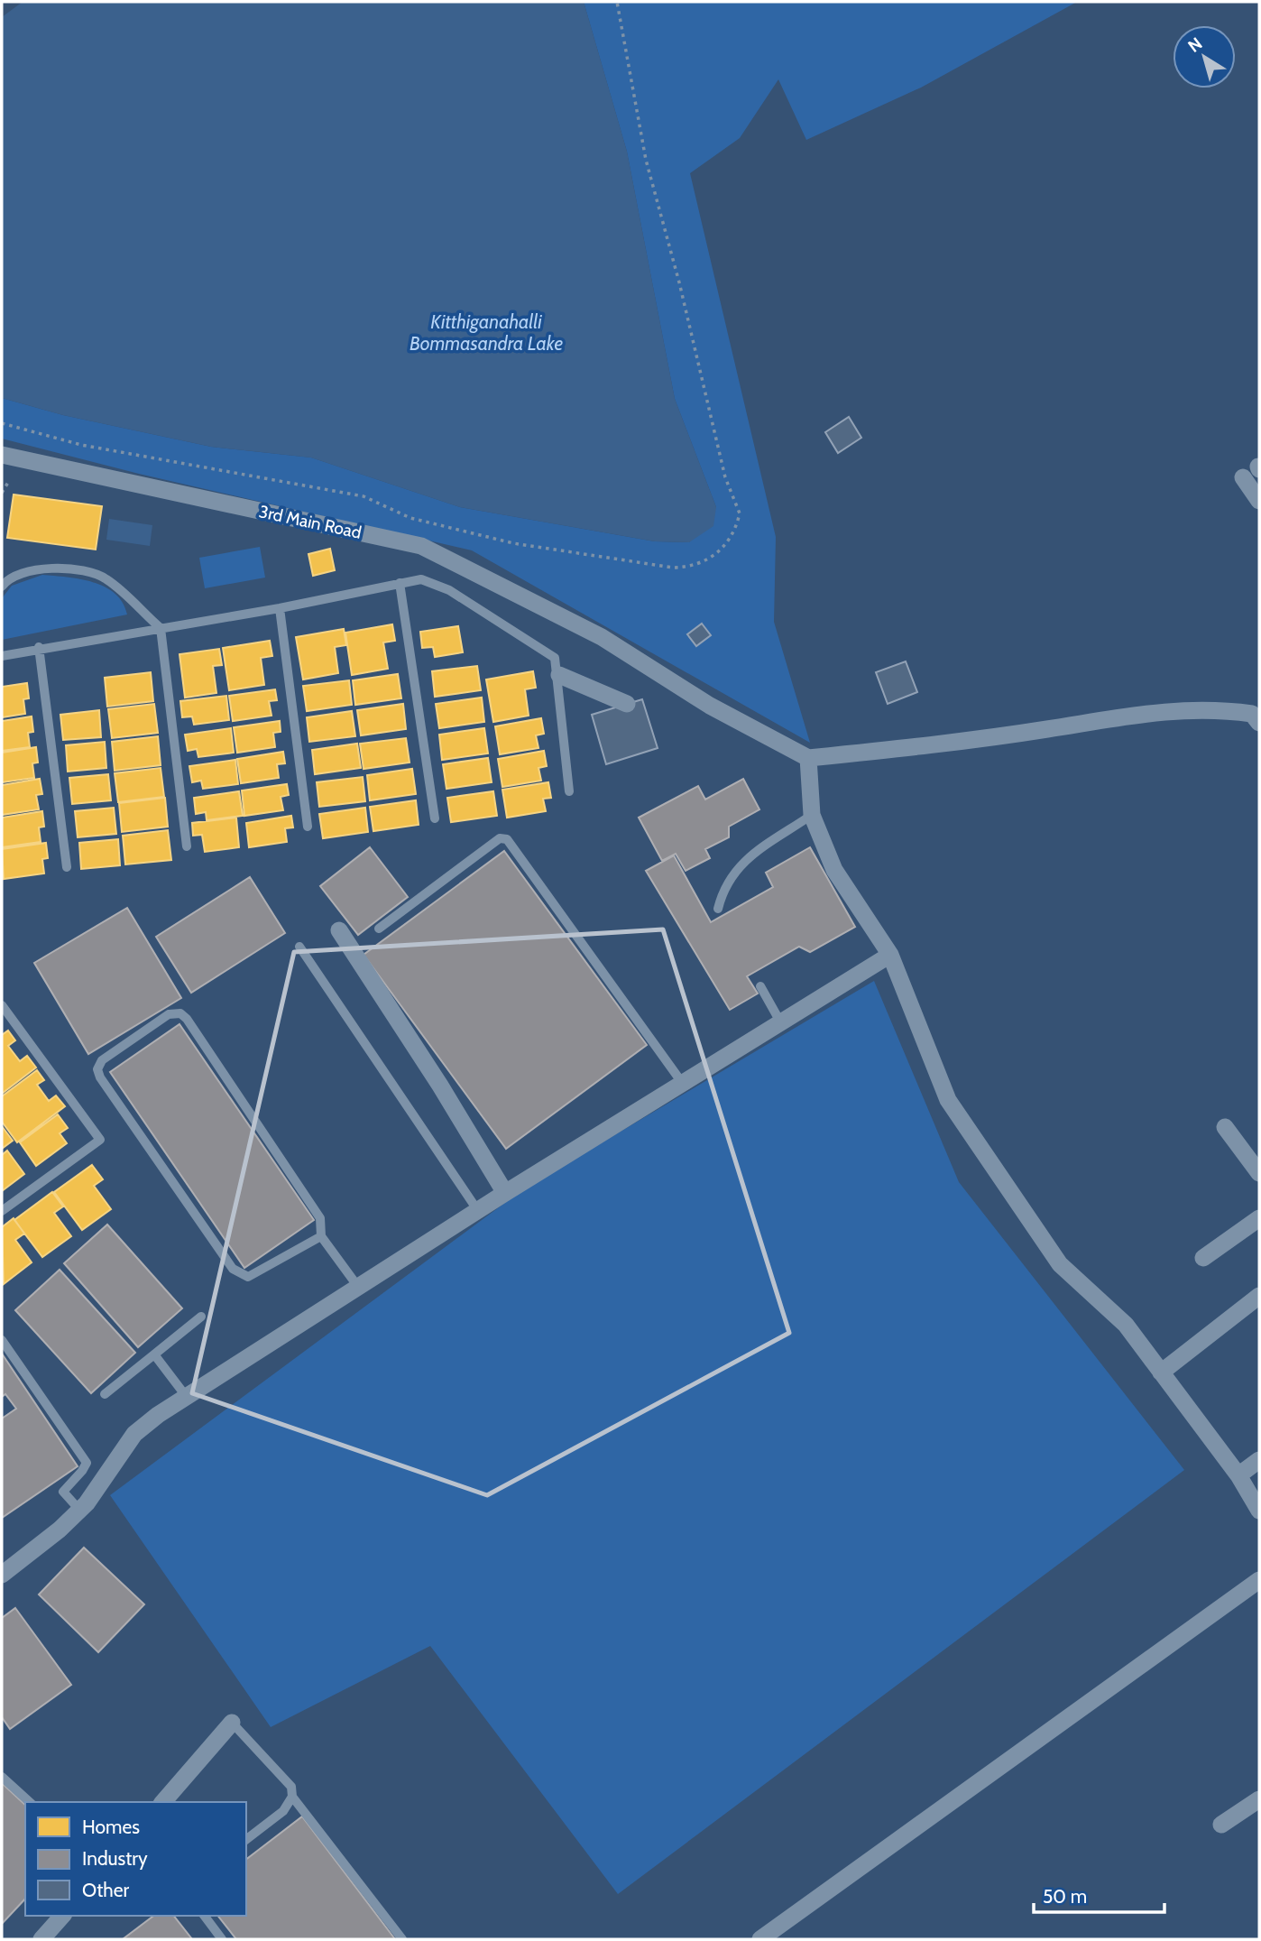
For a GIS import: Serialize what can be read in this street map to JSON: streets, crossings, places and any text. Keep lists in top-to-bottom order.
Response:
{
  "streets": {
    "street": ["3rd Main Road"]
  },
  "water": ["Kitthiganahalli Bommasandra Lake"],
  "legend": ["Homes", "Industry", "Other"],
  "scale_bar": "50 m",
  "north": "top left"
}
